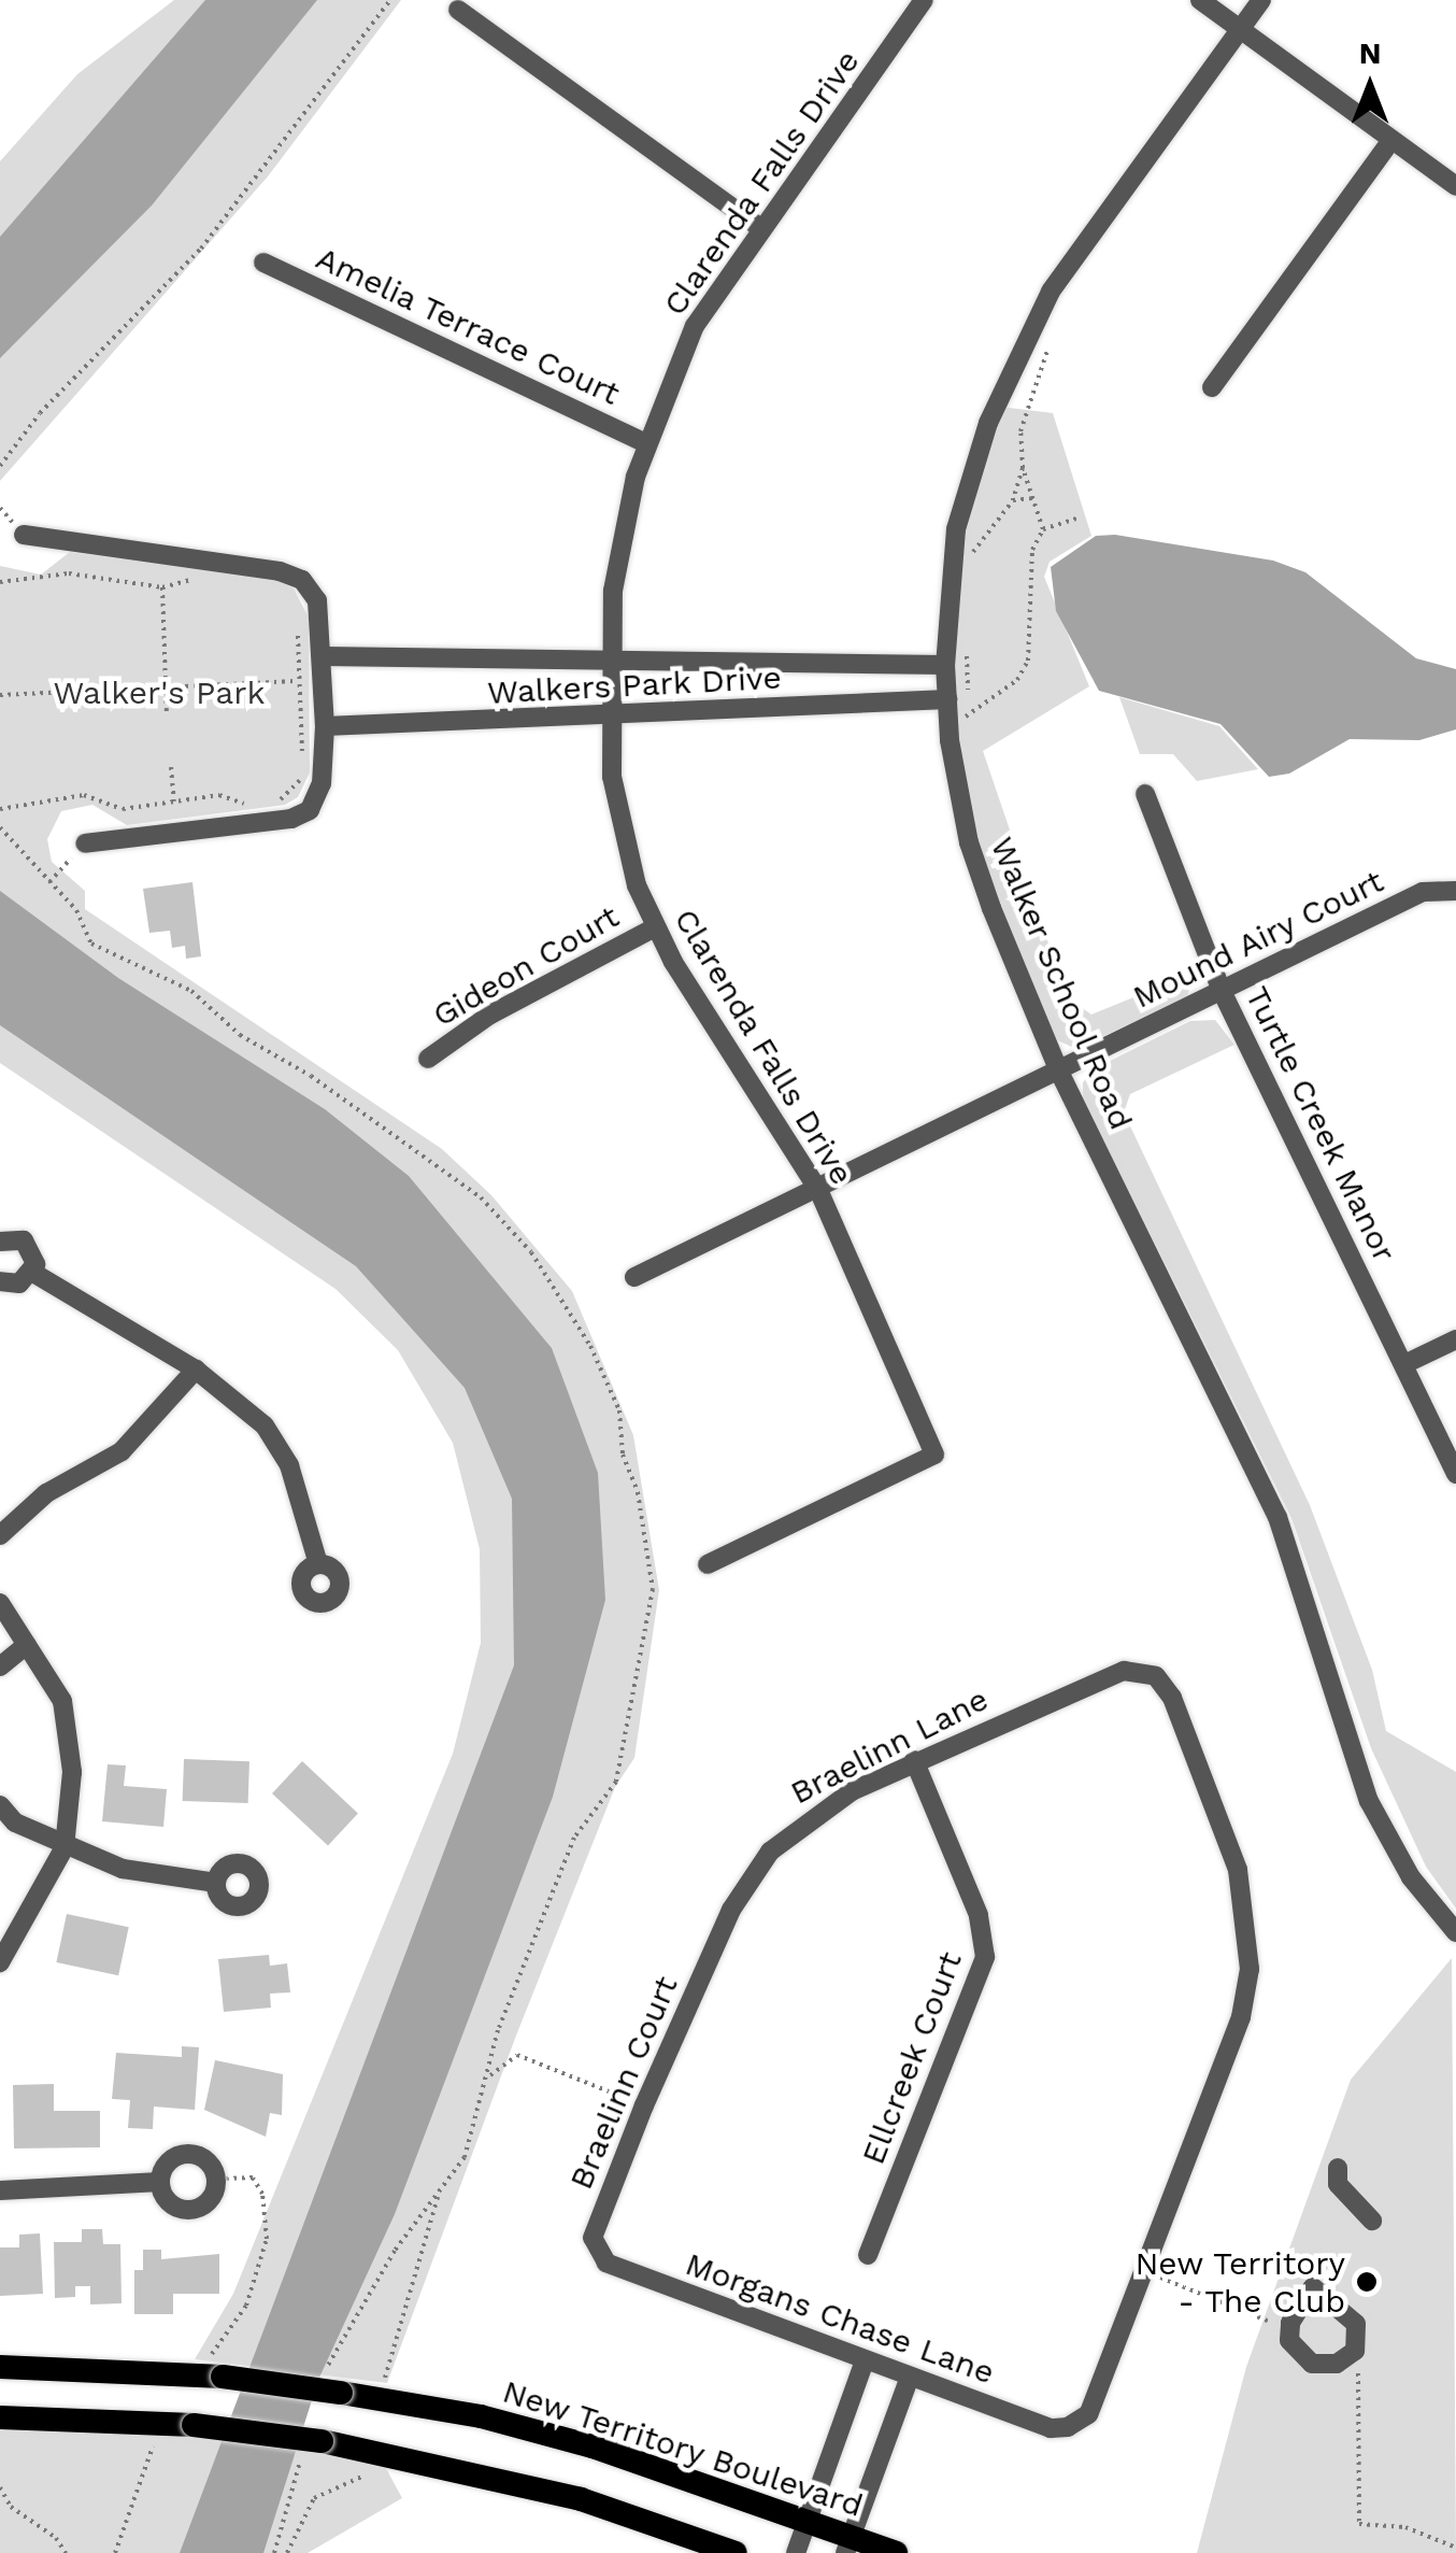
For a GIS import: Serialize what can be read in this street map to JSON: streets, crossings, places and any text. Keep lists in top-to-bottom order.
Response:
{
  "streets": {
    "main road": ["New Territory Boulevard"],
    "street": [
      "Clarenda Falls Drive",
      "Amelia Terrace Court",
      "Walkers Park Drive",
      "Mound Airy Court",
      "Gideon Court",
      "Walker School Road",
      "Turtle Creek Manor",
      "Braelinn Lane",
      "Ellcreek Court",
      "Braelinn Court",
      "Morgans Chase Lane"
    ]
  },
  "crossings": [
    ["Clarenda Falls Drive", "Amelia Terrace Court"],
    ["Clarenda Falls Drive", "Walkers Park Drive"],
    ["Clarenda Falls Drive", "Mound Airy Court"],
    ["Clarenda Falls Drive", "Gideon Court"],
    ["Walkers Park Drive", "Walker School Road"],
    ["Mound Airy Court", "Walker School Road"],
    ["Mound Airy Court", "Turtle Creek Manor"],
    ["Braelinn Lane", "Ellcreek Court"],
    ["Braelinn Lane", "Braelinn Court"],
    ["Braelinn Lane", "Morgans Chase Lane"],
    ["Braelinn Court", "Morgans Chase Lane"]
  ],
  "parks": ["Walker's Park"],
  "places": ["New Territory - The Club"],
  "north": "top"
}
